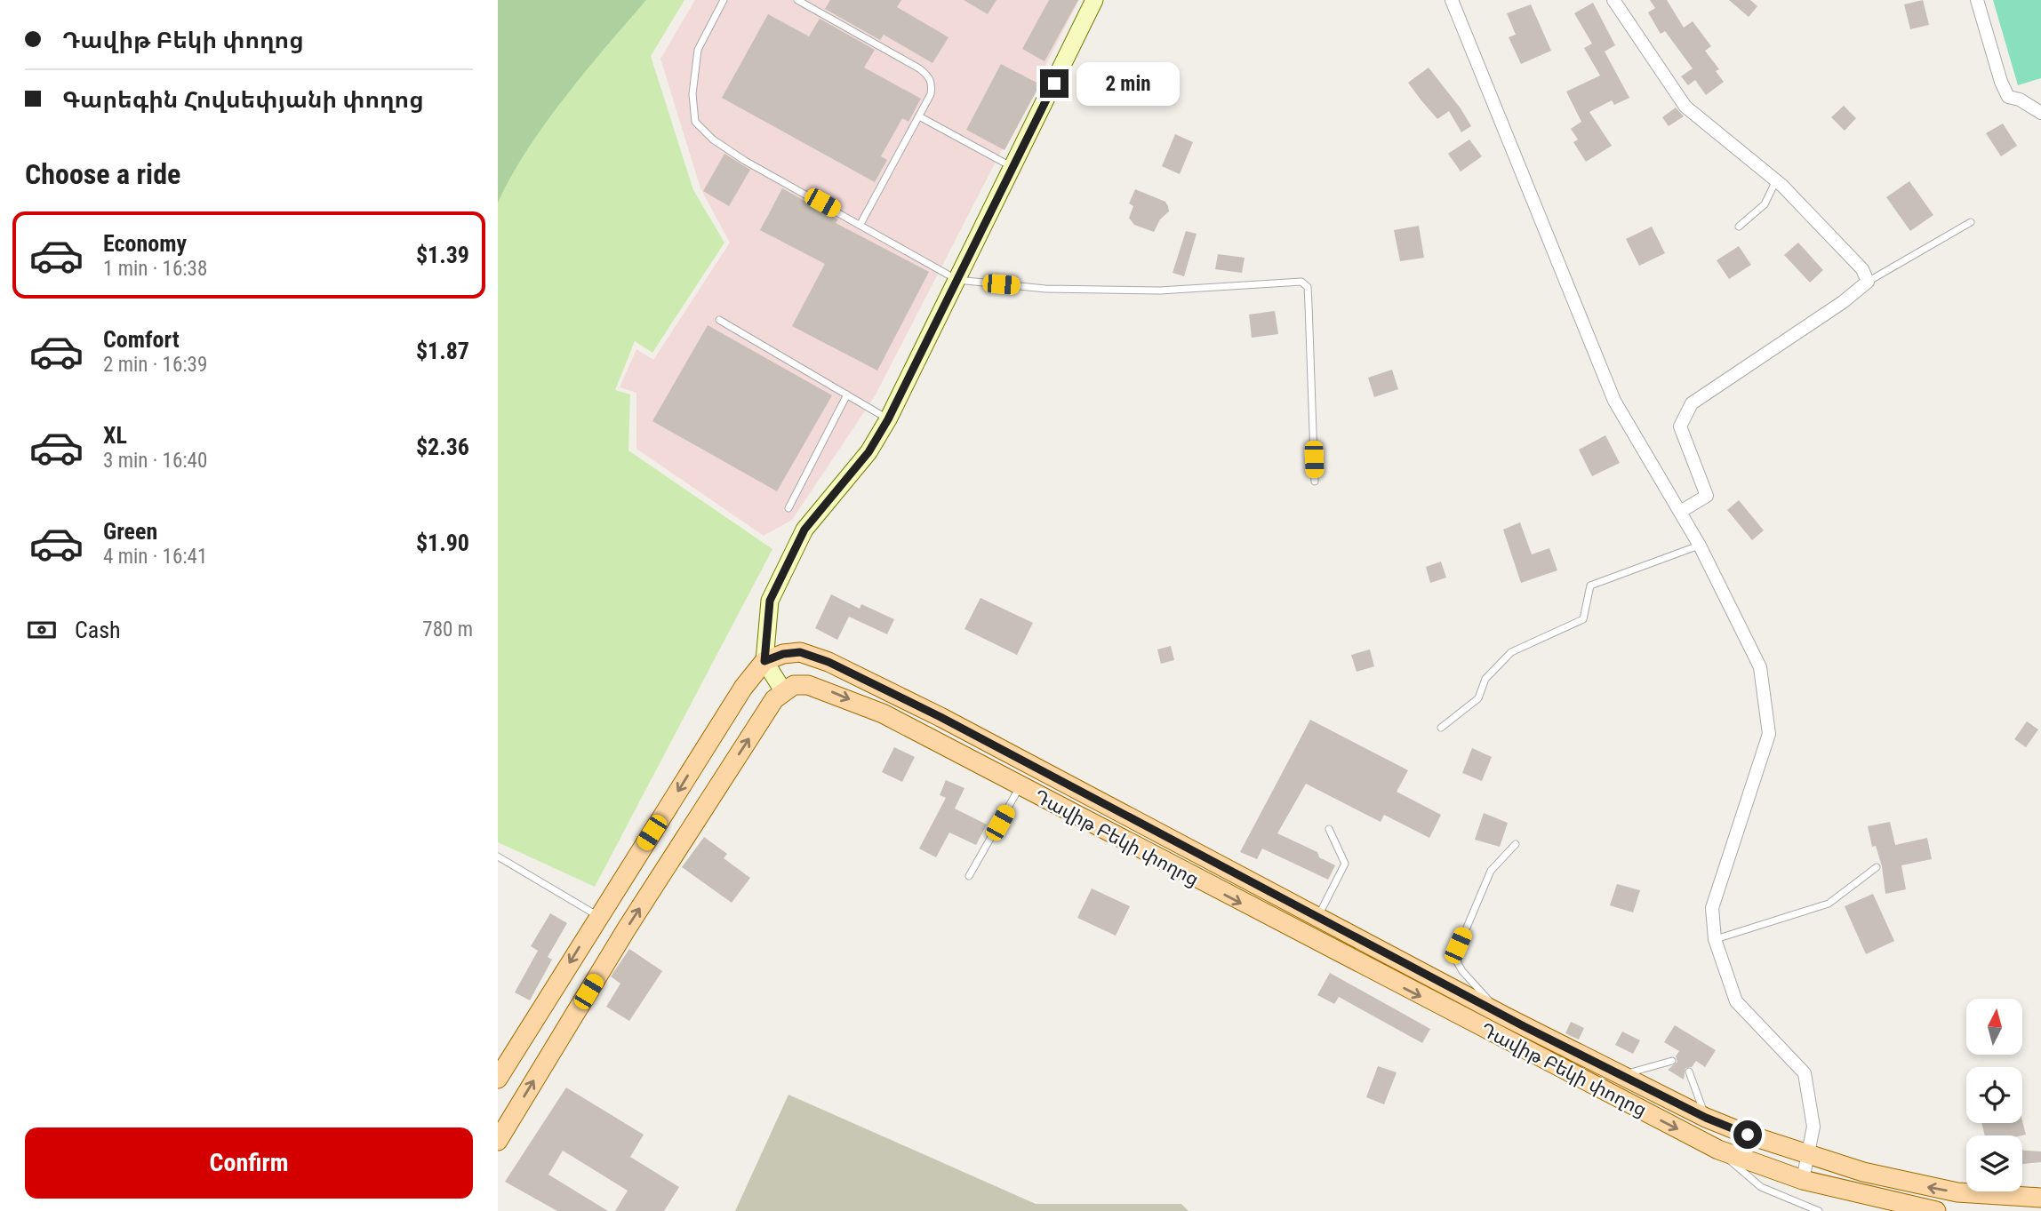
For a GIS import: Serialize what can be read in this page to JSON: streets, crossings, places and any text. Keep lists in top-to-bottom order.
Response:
{
  "streets": {
    "main road": ["Դավիթ Բեկի փողոց"]
  },
  "north": "top",
  "page": {
    "banner": ["Դավիթ Բեկի փողոց", "Գարեգին Հովսեփյանի փողոց"],
    "bubble": "2 min",
    "heading": "Choose a ride",
    "list": [
      {
        "name": "Economy",
        "note": "1 min · 16:38",
        "value": "$1.39"
      },
      {
        "name": "Comfort",
        "note": "2 min · 16:39",
        "value": "$1.87"
      },
      {
        "name": "XL",
        "note": "3 min · 16:40",
        "value": "$2.36"
      },
      {
        "name": "Green",
        "note": "4 min · 16:41",
        "value": "$1.90"
      }
    ],
    "pay": ["Cash", "780 m"],
    "buttons": "Confirm"
  }
}
